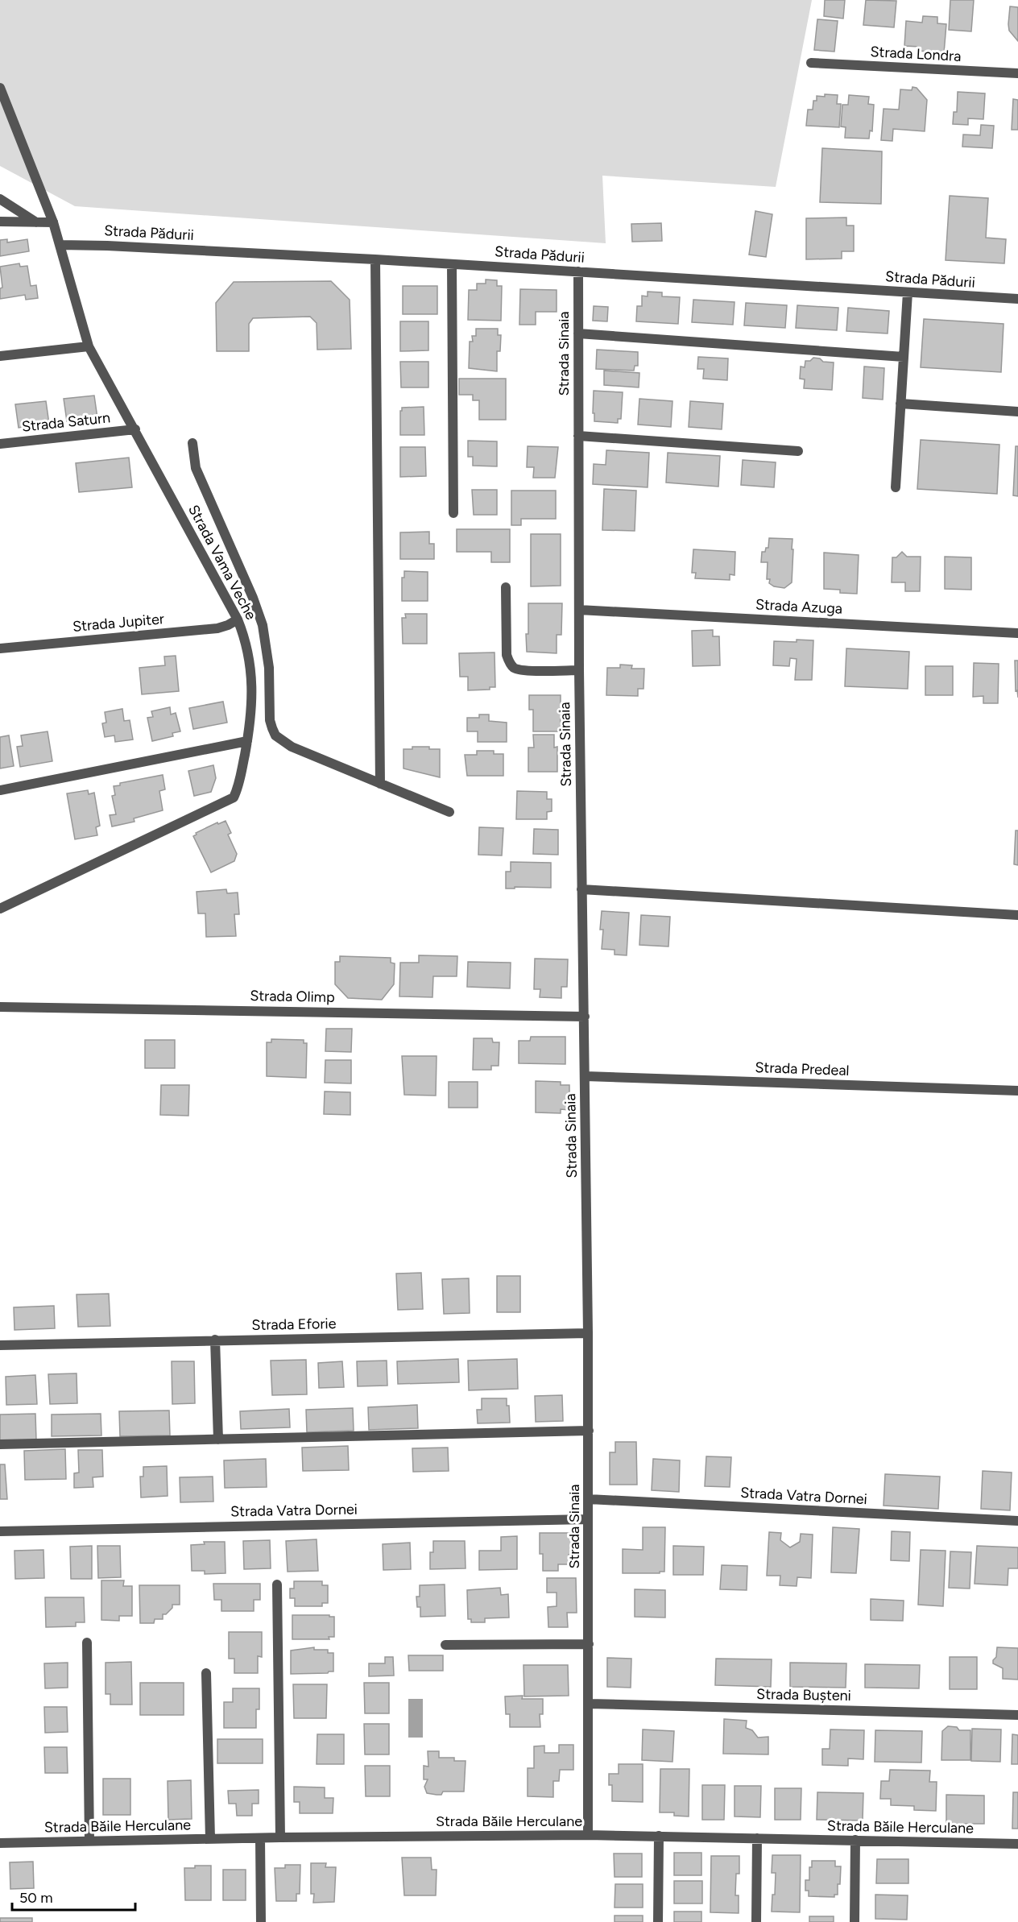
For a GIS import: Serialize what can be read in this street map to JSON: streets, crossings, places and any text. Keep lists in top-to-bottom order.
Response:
{
  "streets": {
    "street": [
      "Strada Londra",
      "Strada Pădurii",
      "Strada Sinaia",
      "Strada Saturn",
      "Strada Vama Veche",
      "Strada Azuga",
      "Strada Jupiter",
      "Strada Olimp",
      "Strada Predeal",
      "Strada Eforie",
      "Strada Vatra Dornei",
      "Strada Bușteni",
      "Strada Băile Herculane"
    ]
  },
  "crossings": [
    ["Strada Pădurii", "Strada Sinaia"],
    ["Strada Pădurii", "Strada Vama Veche"],
    ["Strada Sinaia", "Strada Azuga"],
    ["Strada Sinaia", "Strada Olimp"],
    ["Strada Sinaia", "Strada Predeal"],
    ["Strada Sinaia", "Strada Eforie"],
    ["Strada Sinaia", "Strada Vatra Dornei"],
    ["Strada Sinaia", "Strada Bușteni"],
    ["Strada Sinaia", "Strada Băile Herculane"],
    ["Strada Saturn", "Strada Vama Veche"],
    ["Strada Vama Veche", "Strada Jupiter"]
  ],
  "scale_bar": "50 m"
}
